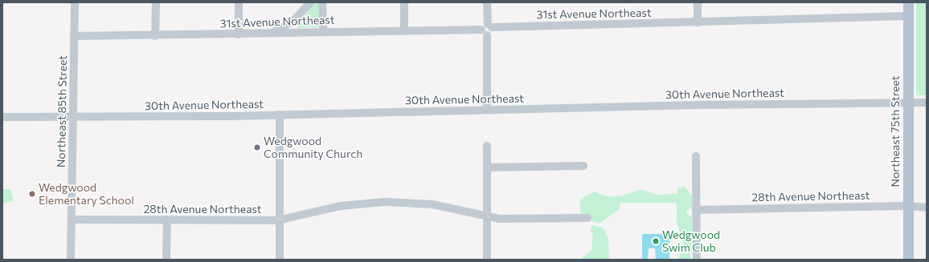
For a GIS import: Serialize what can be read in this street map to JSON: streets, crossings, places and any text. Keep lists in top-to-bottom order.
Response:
{
  "streets": {
    "main road": ["Northeast 75th Street"],
    "street": [
      "31st Avenue Northeast",
      "30th Avenue Northeast",
      "Northeast 85th Street",
      "28th Avenue Northeast"
    ]
  },
  "crossings": [
    ["31st Avenue Northeast", "Northeast 85th Street"],
    ["31st Avenue Northeast", "Northeast 75th Street"],
    ["30th Avenue Northeast", "Northeast 85th Street"],
    ["30th Avenue Northeast", "Northeast 75th Street"],
    ["Northeast 85th Street", "28th Avenue Northeast"],
    ["Northeast 75th Street", "28th Avenue Northeast"]
  ],
  "places": ["Wedgwood Community Church", "Wedgwood Elementary School", "Wedgwood Swim Club"]
}
